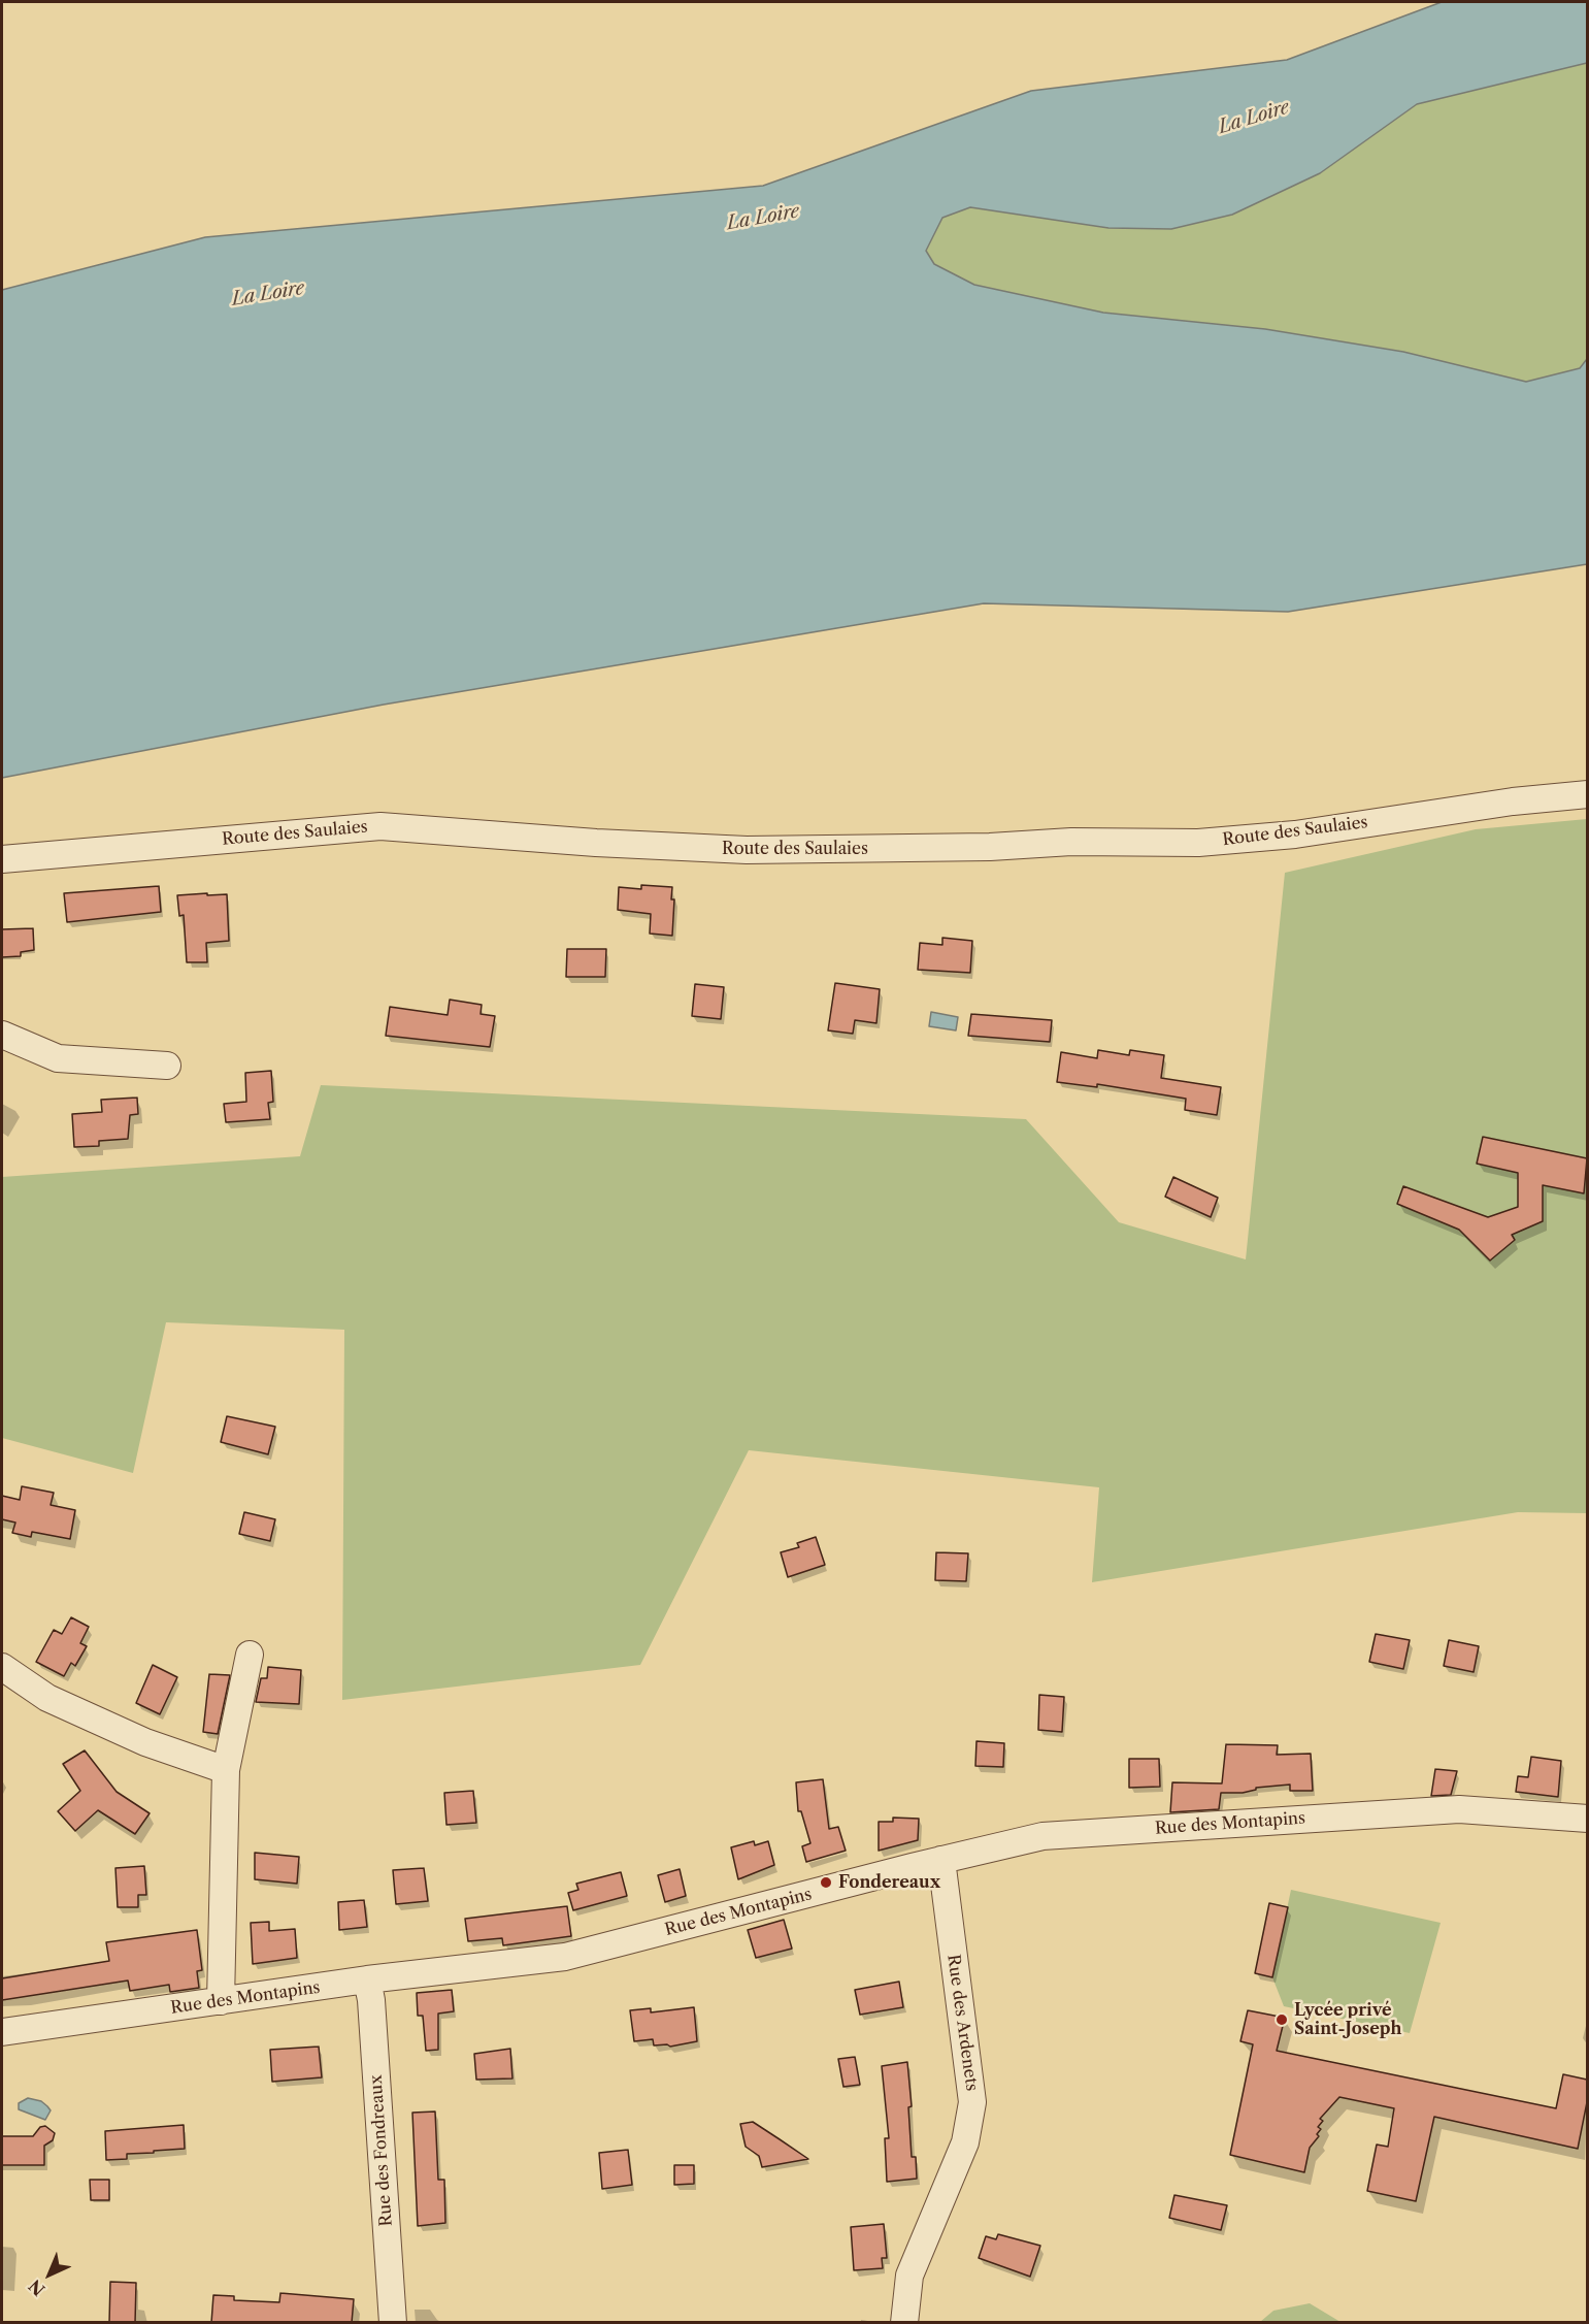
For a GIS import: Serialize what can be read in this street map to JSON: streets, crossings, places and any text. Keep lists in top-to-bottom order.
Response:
{
  "streets": {
    "street": [
      "Route des Saulaies",
      "Rue des Montapins",
      "Rue des Ardenets",
      "Rue des Fondreaux"
    ]
  },
  "crossings": [
    ["Rue des Montapins", "Rue des Ardenets"],
    ["Rue des Montapins", "Rue des Fondreaux"]
  ],
  "water": ["La Loire"],
  "places": ["Fondereaux", "Lycée privé Saint-Joseph"],
  "north": "bottom left"
}
